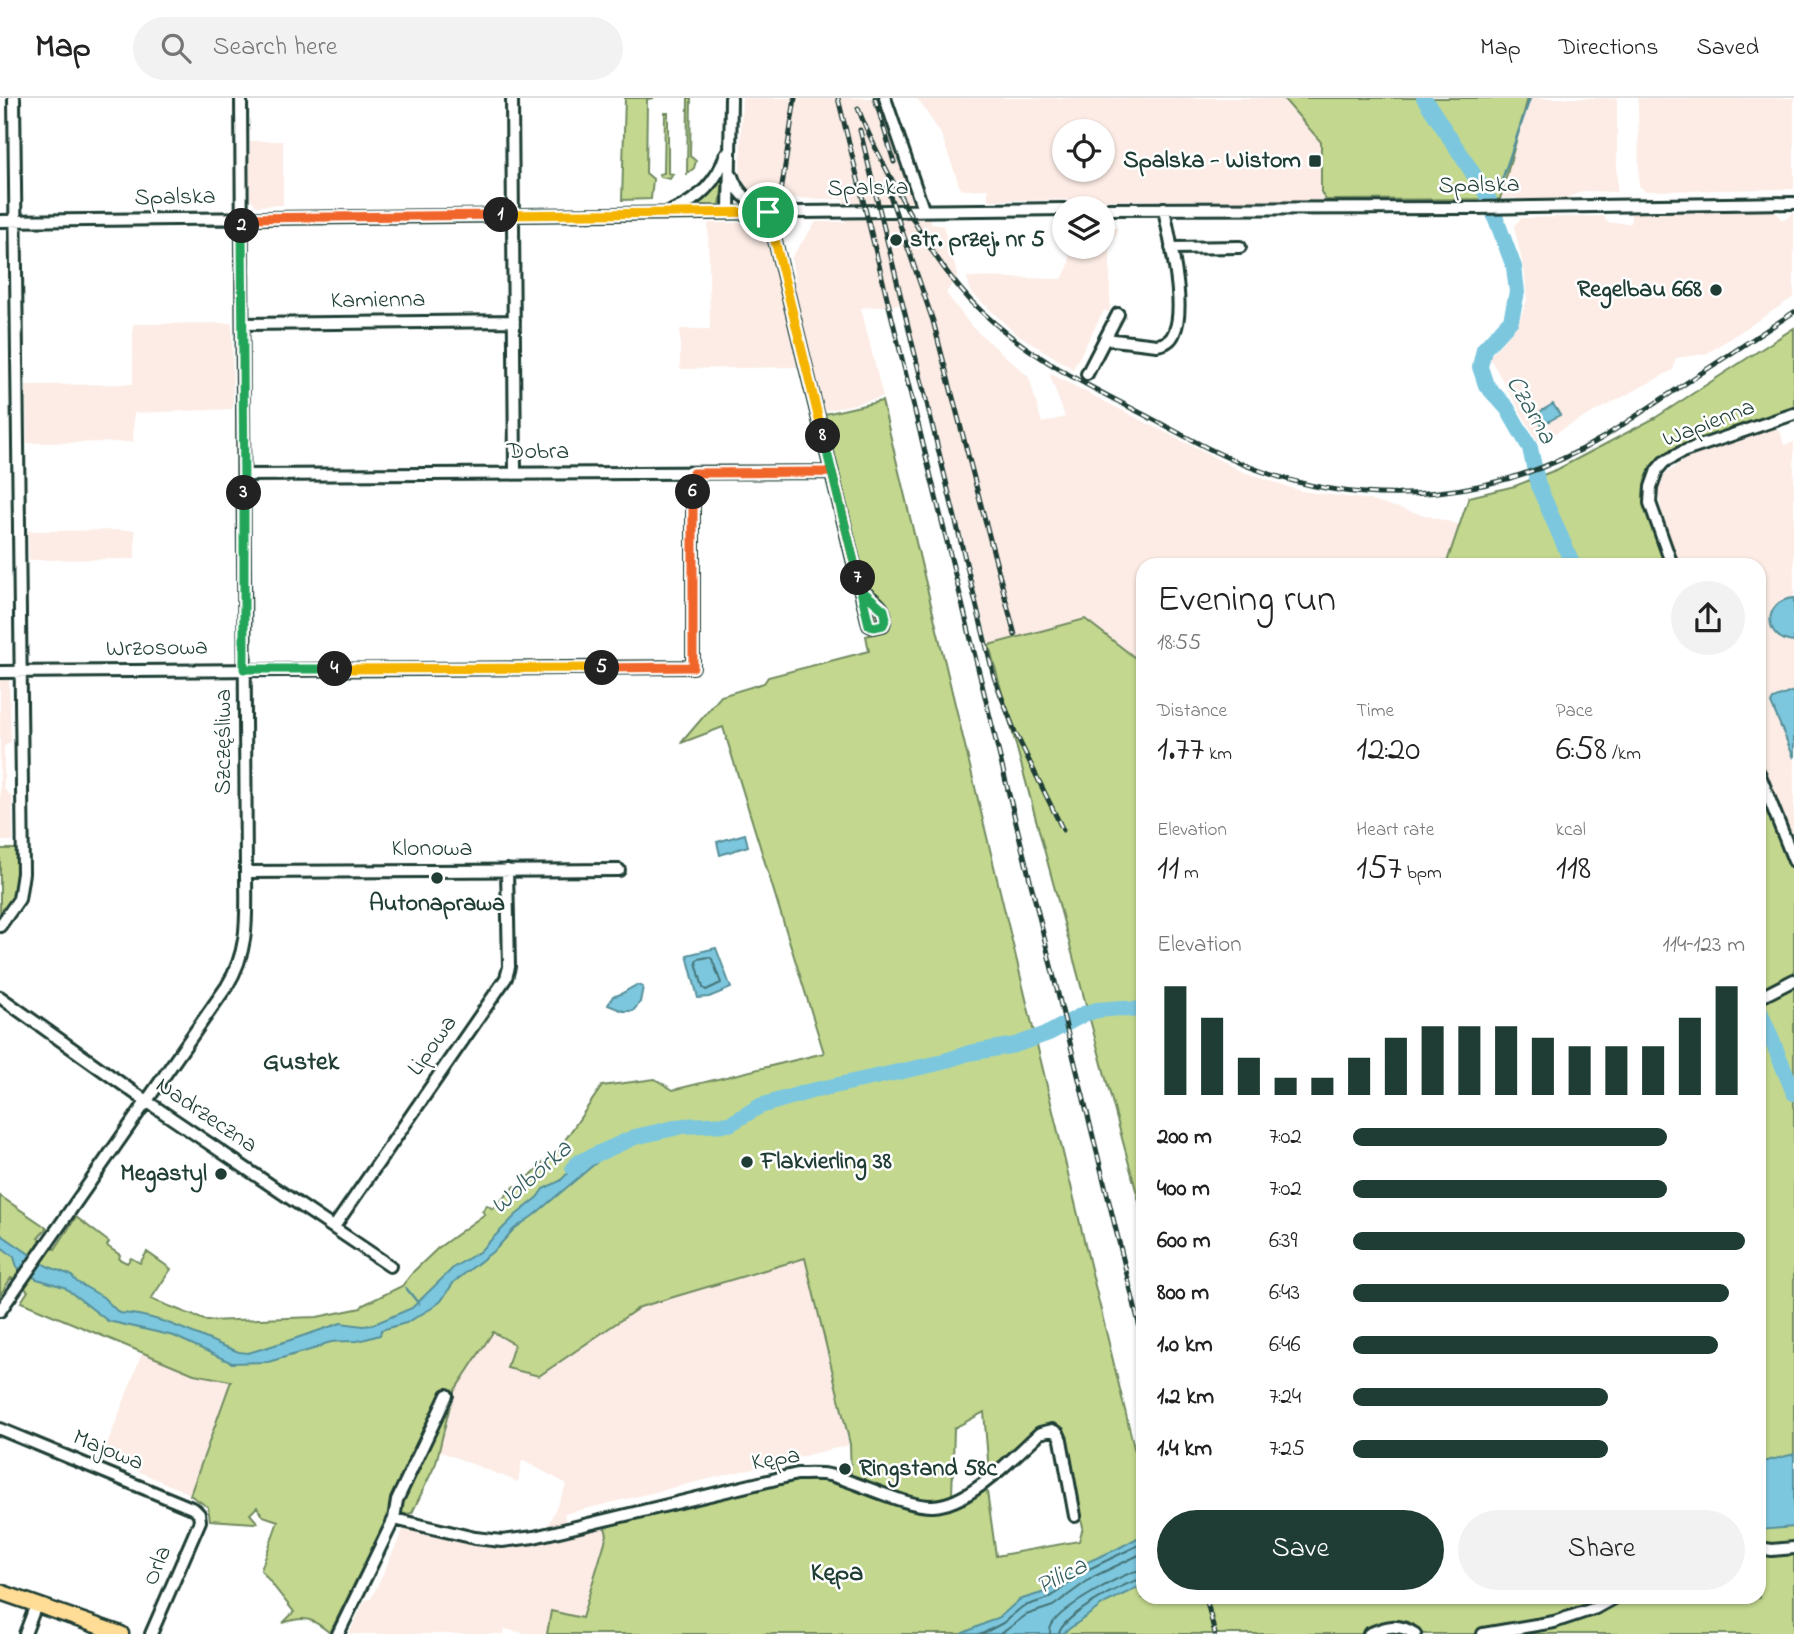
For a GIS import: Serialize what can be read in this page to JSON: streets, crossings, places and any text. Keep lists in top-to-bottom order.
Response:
{
  "streets": {
    "street": [
      "Spalska",
      "Kamienna",
      "Wapienna",
      "Dobra",
      "Wrzosowa",
      "Szczęśliwa",
      "Klonowa",
      "Lipowa",
      "Nadrzeczna",
      "Majowa",
      "Kępa",
      "Orla"
    ]
  },
  "crossings": [
    ["Spalska", "Szczęśliwa"],
    ["Kamienna", "Szczęśliwa"],
    ["Dobra", "Wrzosowa"],
    ["Dobra", "Szczęśliwa"],
    ["Wrzosowa", "Szczęśliwa"],
    ["Szczęśliwa", "Klonowa"],
    ["Szczęśliwa", "Nadrzeczna"],
    ["Klonowa", "Lipowa"],
    ["Lipowa", "Nadrzeczna"],
    ["Majowa", "Orla"]
  ],
  "districts": ["Gustek", "Kępa"],
  "water": ["Czarna", "Wolbórka", "Pilica"],
  "places": {
    "transit": ["Spalska - Wistom"],
    "other": [
      "str. przej. nr 5",
      "Regelbau 668",
      "Autonaprawa",
      "Flakvierling 38",
      "Megastyl",
      "Ringstand 58c"
    ]
  },
  "page": {
    "header": "Map",
    "search": "Search here",
    "nav": ["Map", "Directions", "Saved"],
    "pins": [
      "1",
      "2",
      "8",
      "6",
      "3",
      "7",
      "5",
      "4"
    ],
    "heading": ["Evening run", "18:55"],
    "stats": [
      ["Distance", "1.77 km"],
      ["Time", "12:20"],
      ["Pace", "6:58 /km"],
      ["Elevation", "11 m"],
      ["Heart rate", "157 bpm"],
      ["kcal", "118"]
    ],
    "chart": ["Elevation", "114–123 m"],
    "list": [
      {
        "name": "200 m",
        "note": "7:02"
      },
      {
        "name": "400 m",
        "note": "7:02"
      },
      {
        "name": "600 m",
        "note": "6:39"
      },
      {
        "name": "800 m",
        "note": "6:43"
      },
      {
        "name": "1.0 km",
        "note": "6:46"
      },
      {
        "name": "1.2 km",
        "note": "7:24"
      },
      {
        "name": "1.4 km",
        "note": "7:25"
      }
    ],
    "buttons": ["Save", "Share"]
  }
}
